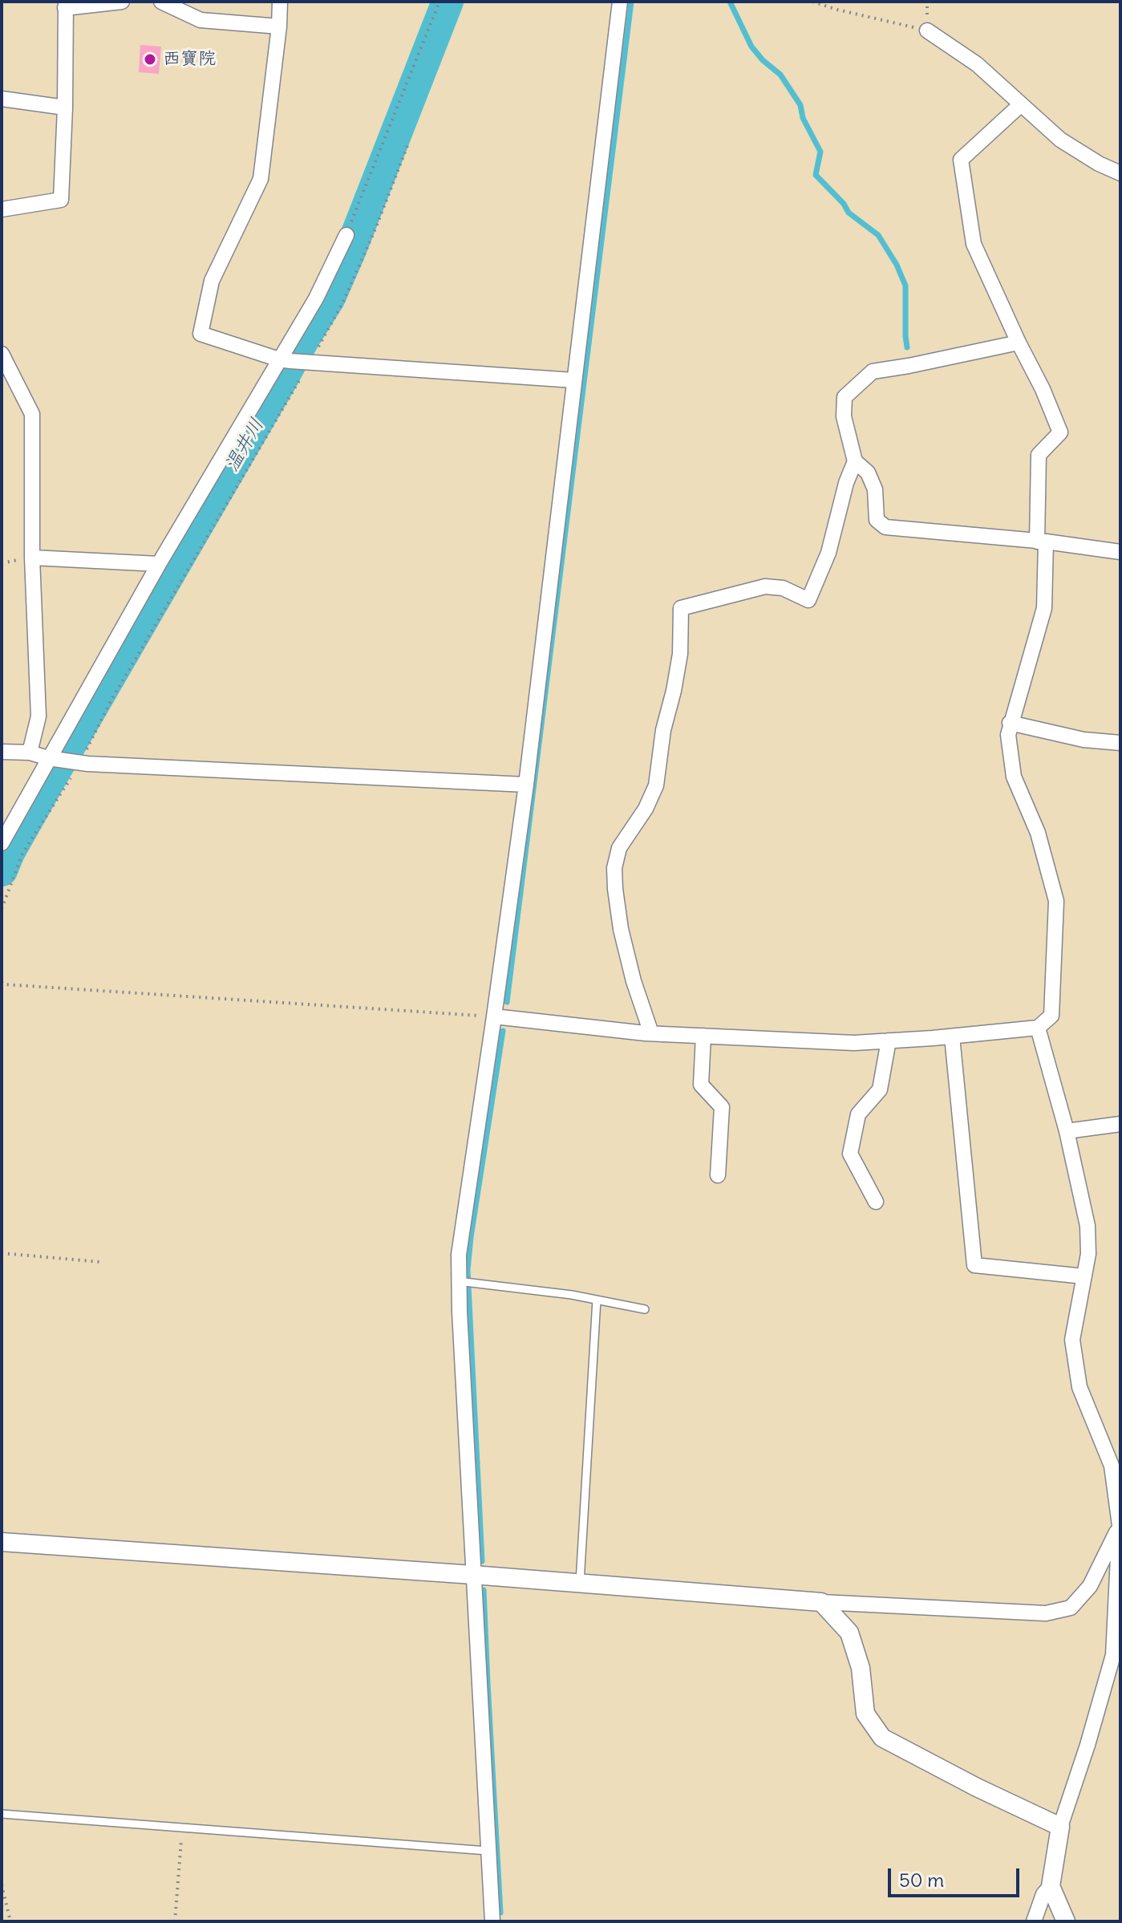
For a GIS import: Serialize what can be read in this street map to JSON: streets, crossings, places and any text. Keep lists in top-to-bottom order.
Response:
{
  "water": ["温井川"],
  "places": ["西寶院"],
  "scale_bar": "50 m"
}
